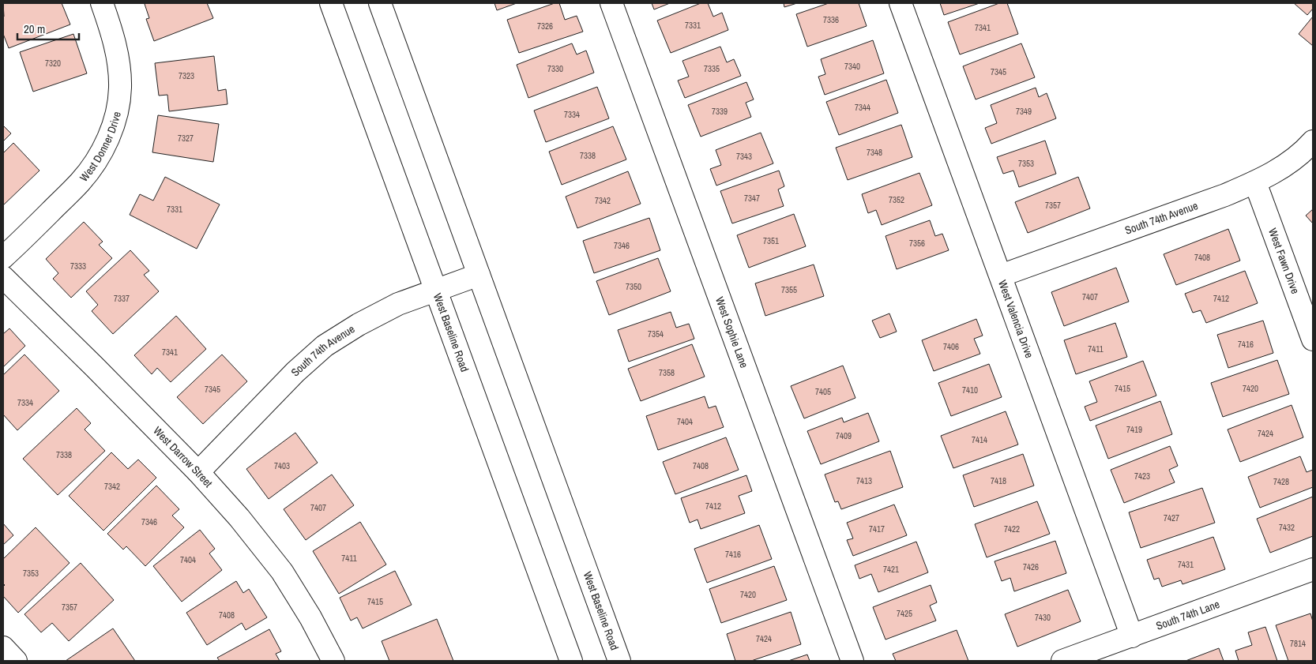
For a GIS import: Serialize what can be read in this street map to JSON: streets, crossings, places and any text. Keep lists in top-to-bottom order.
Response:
{
  "streets": {
    "street": [
      "West Donner Drive",
      "South 74th Avenue",
      "West Fawn Drive",
      "West Valencia Drive",
      "West Baseline Road",
      "West Sophie Lane",
      "West Darrow Street",
      "South 74th Lane"
    ]
  },
  "crossings": [
    ["South 74th Avenue", "West Fawn Drive"],
    ["South 74th Avenue", "West Valencia Drive"],
    ["South 74th Avenue", "West Baseline Road"],
    ["South 74th Avenue", "West Darrow Street"],
    ["West Valencia Drive", "South 74th Lane"]
  ],
  "house_numbers": [
    "7336",
    "7331",
    "7326",
    "7341",
    "7320",
    "7340",
    "7330",
    "7335",
    "7345",
    "7323",
    "7344",
    "7339",
    "7349",
    "7334",
    "7327",
    "7348",
    "7338",
    "7343",
    "7353",
    "7347",
    "7352",
    "7342",
    "7357",
    "7331",
    "7351",
    "7356",
    "7346",
    "7408",
    "7333",
    "7350",
    "7355",
    "7407",
    "7337",
    "7412",
    "7354",
    "7416",
    "7406",
    "7411",
    "7341",
    "7358",
    "7415",
    "7420",
    "7345",
    "7410",
    "7405",
    "7334",
    "7404",
    "7419",
    "7424",
    "7409",
    "7414",
    "7338",
    "7403",
    "7408",
    "7423",
    "7413",
    "7418",
    "7428",
    "7342",
    "7412",
    "7407",
    "7427",
    "7346",
    "7432",
    "7417",
    "7422",
    "7416",
    "7411",
    "7404",
    "7431",
    "7426",
    "7421",
    "7353",
    "7420",
    "7415",
    "7357",
    "7425",
    "7408",
    "7430",
    "7424",
    "7814"
  ],
  "scale_bar": "20 m"
}
